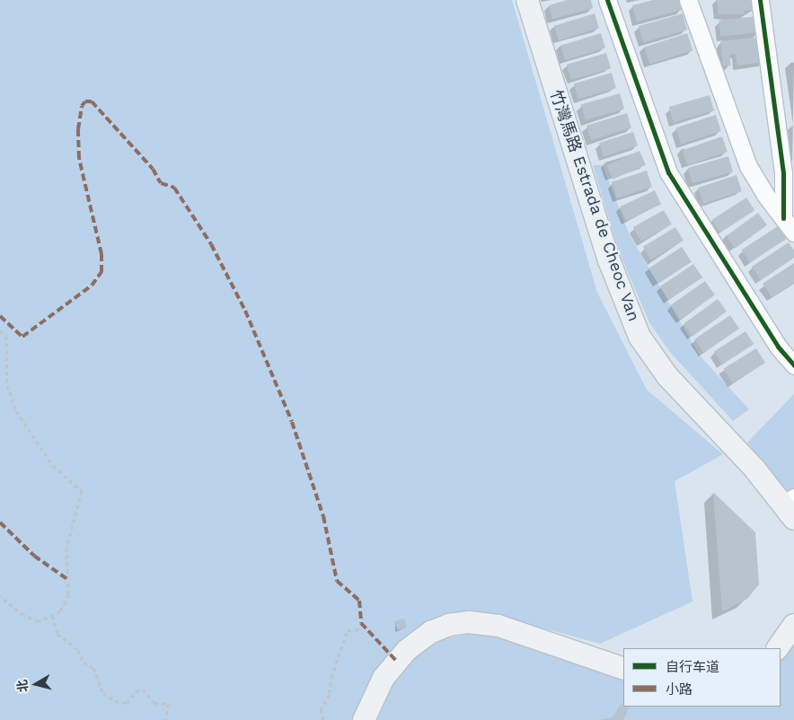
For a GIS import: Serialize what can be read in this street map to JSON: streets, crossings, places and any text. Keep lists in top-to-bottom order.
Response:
{
  "streets": {
    "main road": ["竹灣馬路 Estrada de Cheoc Van"]
  },
  "legend": ["自行车道", "小路"],
  "north": "left"
}
